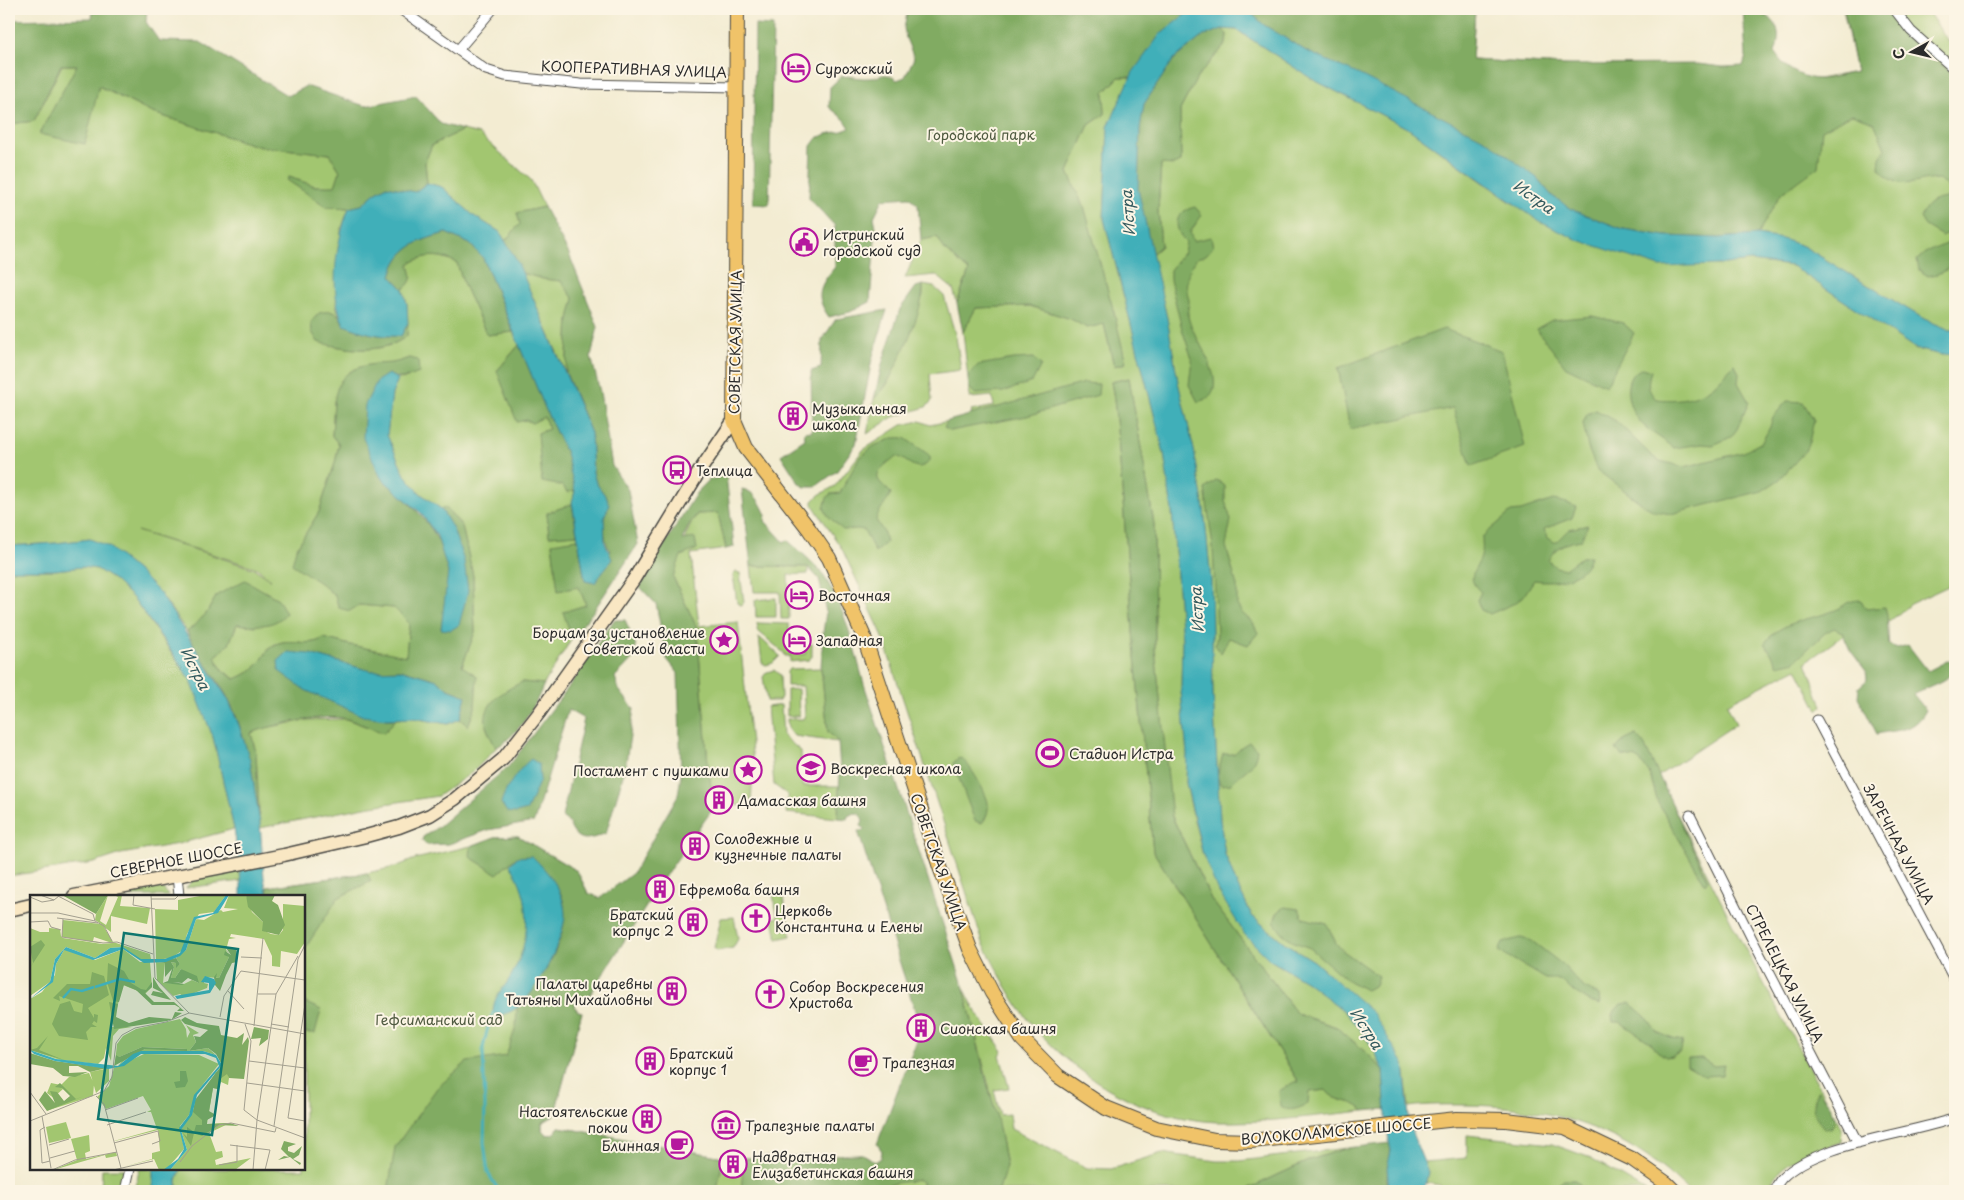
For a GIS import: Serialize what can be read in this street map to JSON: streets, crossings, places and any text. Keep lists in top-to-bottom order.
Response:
{
  "streets": {
    "main road": ["СОВЕТСКАЯ УЛИЦА", "СЕВЕРНОЕ ШОССЕ", "ВОЛОКОЛАМСКОЕ ШОССЕ"],
    "street": ["КООПЕРАТИВНАЯ УЛИЦА", "ЗАРЕЧНАЯ УЛИЦА", "СТРЕЛЕЦКАЯ УЛИЦА"]
  },
  "crossings": [
    ["КООПЕРАТИВНАЯ УЛИЦА", "СОВЕТСКАЯ УЛИЦА"],
    ["СОВЕТСКАЯ УЛИЦА", "СЕВЕРНОЕ ШОССЕ"],
    ["СОВЕТСКАЯ УЛИЦА", "ВОЛОКОЛАМСКОЕ ШОССЕ"]
  ],
  "water": ["Истра"],
  "parks": ["Городской парк", "Гефсиманский сад"],
  "places": {
    "hotel": ["Сурожский", "Восточная", "Западная"],
    "public building": ["Истринский городской суд"],
    "building": [
      "Музыкальная школа",
      "Дамасская башня",
      "Солодежные и кузнечные палаты",
      "Ефремова башня",
      "Братский корпус 2",
      "Палаты царевны Татьяны Михайловны",
      "Сионская башня",
      "Братский корпус 1",
      "Настоятельские покои",
      "Надвратная Елизаветинская башня"
    ],
    "bus stop": ["Теплица"],
    "place": ["Борцам за установление Советской власти", "Постамент с пушками"],
    "sports": ["Стадион Истра"],
    "school or university": ["Воскресная школа"],
    "church": ["Церковь Константина и Елены", "Собор Воскресения Христова"],
    "cafe": ["Трапезная", "Блинная"],
    "museum": ["Трапезные палаты"]
  },
  "north": "left"
}
